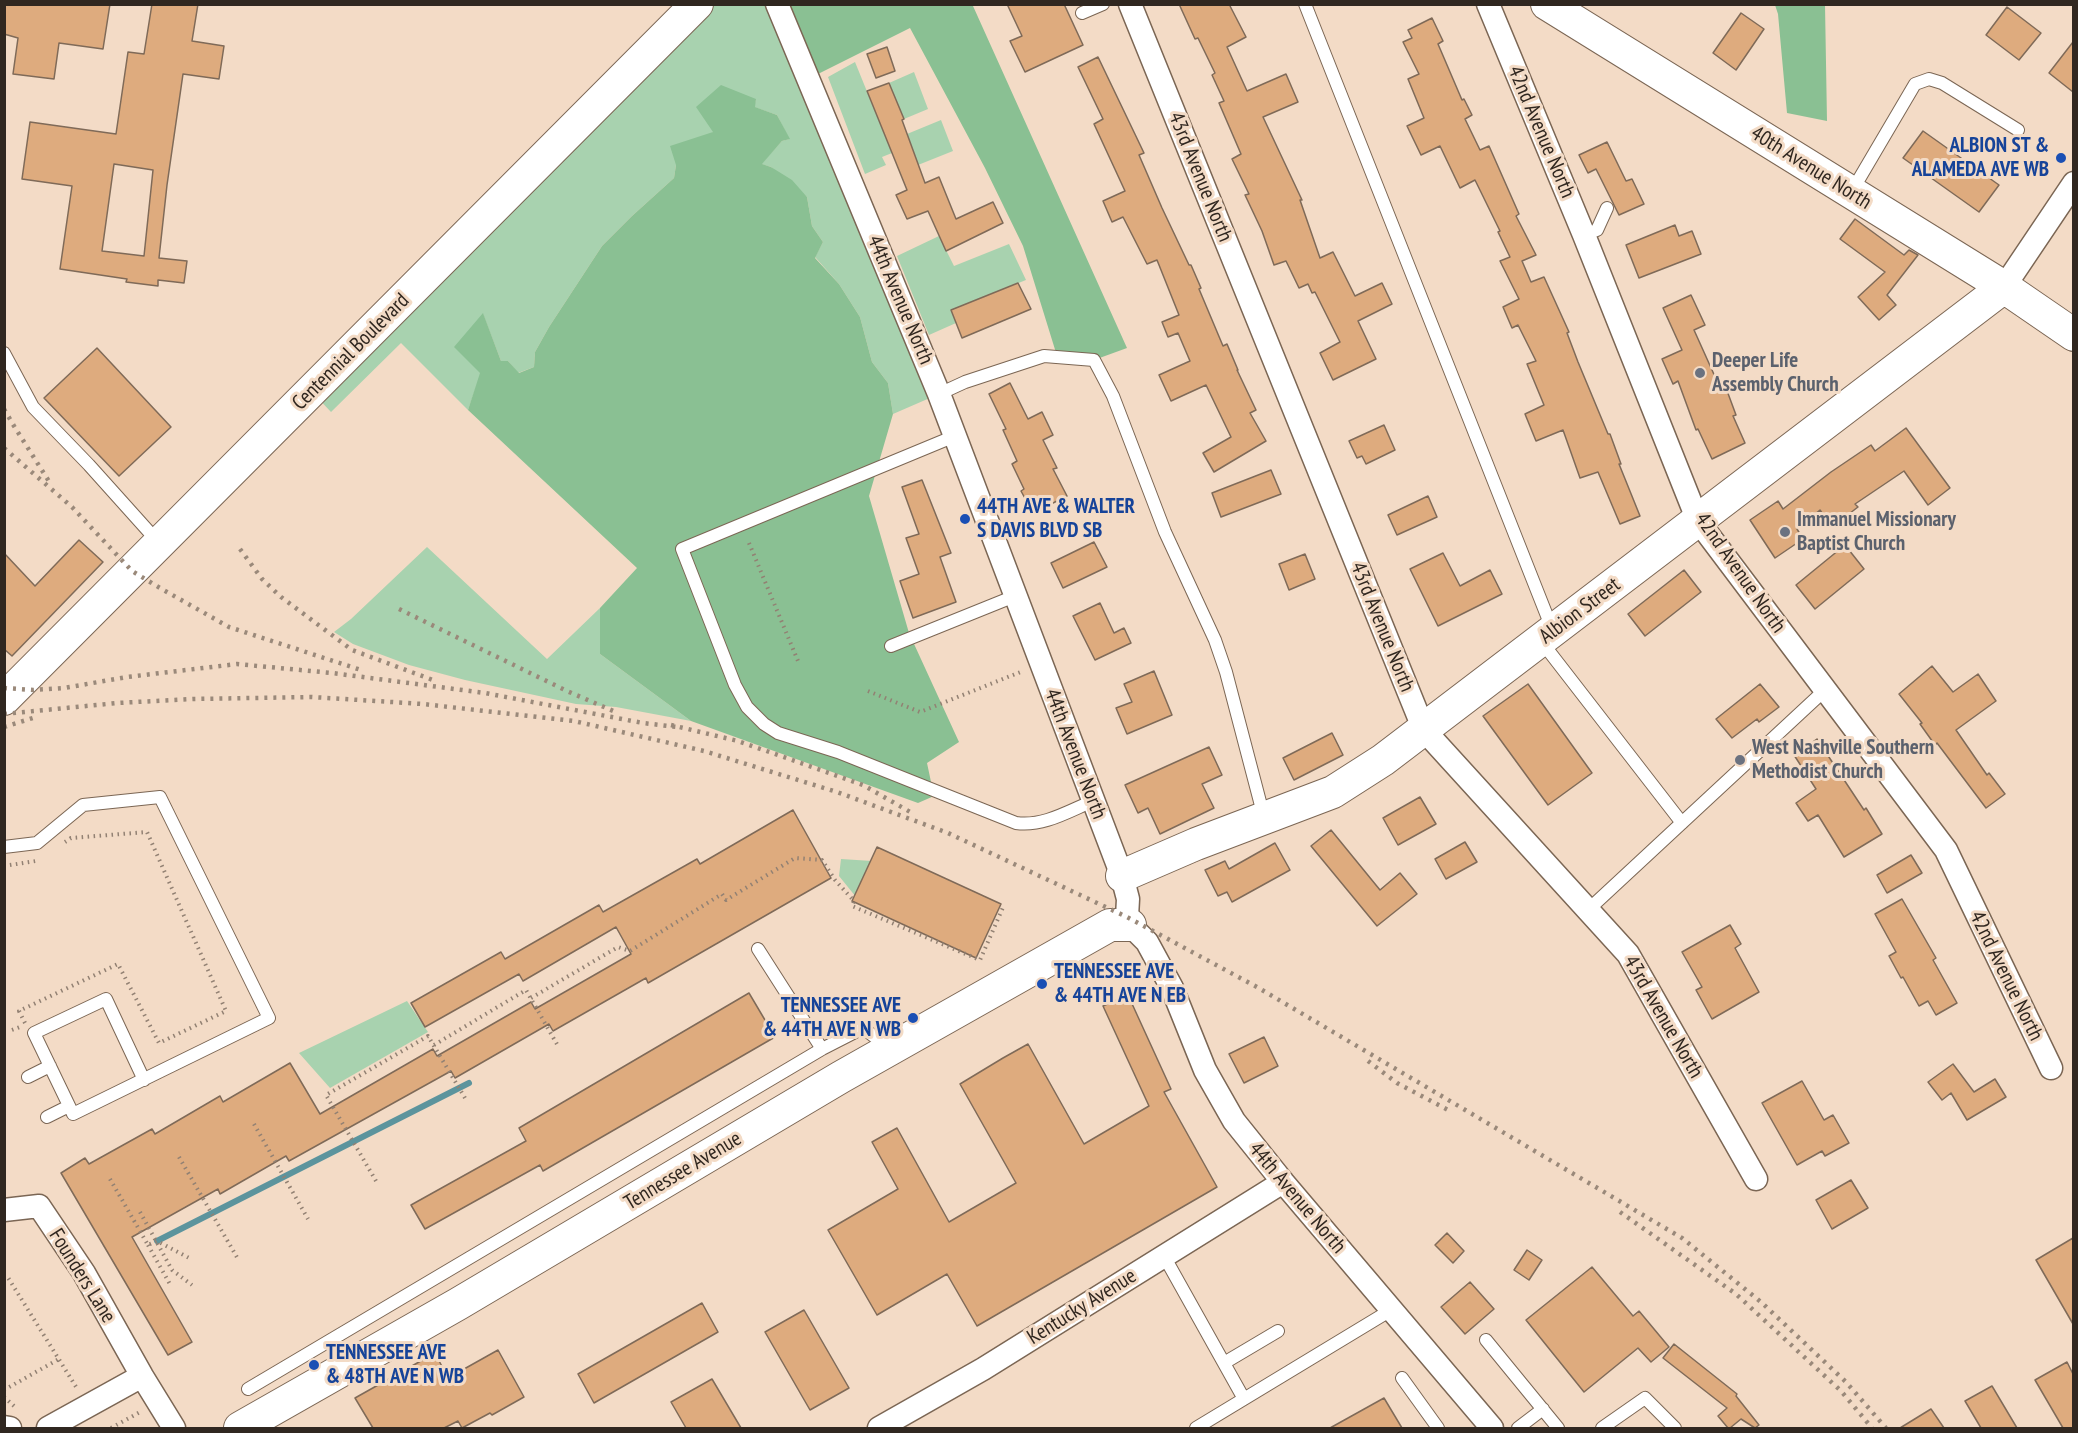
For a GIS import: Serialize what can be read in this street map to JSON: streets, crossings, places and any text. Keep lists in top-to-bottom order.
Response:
{
  "streets": {
    "street": [
      "42nd Avenue North",
      "40th Avenue North",
      "43rd Avenue North",
      "44th Avenue North",
      "Centennial Boulevard",
      "Albion Street",
      "Tennessee Avenue",
      "Founders Lane",
      "Kentucky Avenue"
    ]
  },
  "crossings": [
    ["42nd Avenue North", "Albion Street"],
    ["40th Avenue North", "Albion Street"],
    ["43rd Avenue North", "Albion Street"],
    ["44th Avenue North", "Albion Street"],
    ["44th Avenue North", "Tennessee Avenue"],
    ["44th Avenue North", "Kentucky Avenue"]
  ],
  "places": [
    "ALBION ST & ALAMEDA AVE WB",
    "Deeper Life Assembly Church",
    "44TH AVE & WALTER S DAVIS BLVD SB",
    "Immanuel Missionary Baptist Church",
    "West Nashville Southern Methodist Church",
    "TENNESSEE AVE & 44TH AVE N EB",
    "TENNESSEE AVE & 44TH AVE N WB",
    "TENNESSEE AVE & 48TH AVE N WB"
  ]
}
